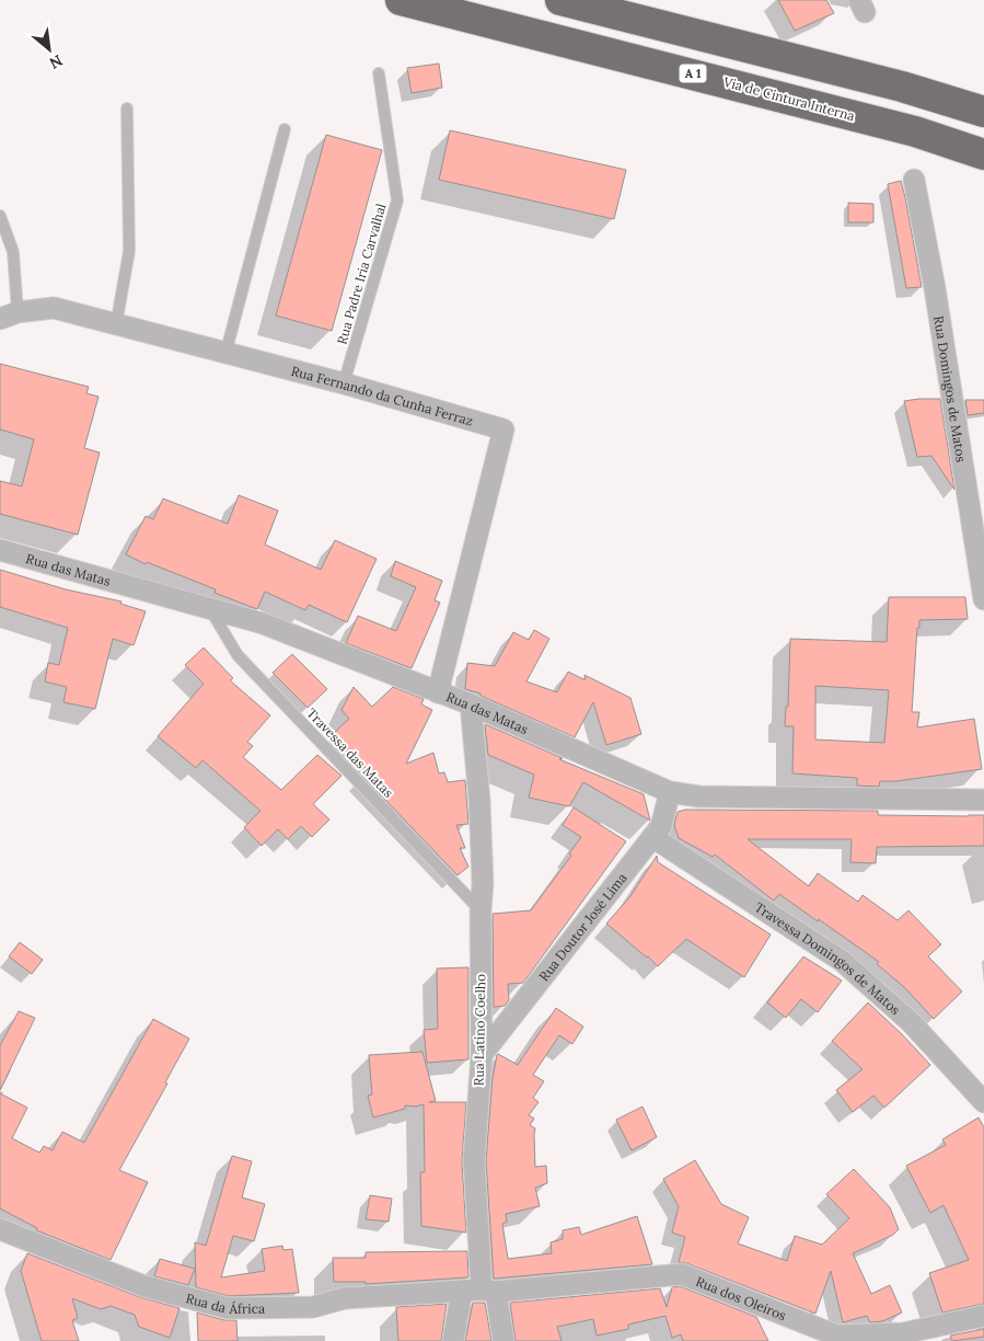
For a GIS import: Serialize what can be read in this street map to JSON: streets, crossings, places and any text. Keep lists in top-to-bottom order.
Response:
{
  "streets": {
    "highway": ["A 1", "Via de Cintura Interna"],
    "street": [
      "Rua Domingos de Matos",
      "Rua Fernando da Cunha Ferraz",
      "Rua das Matas",
      "Rua Doutor José Lima",
      "Travessa Domingos de Matos",
      "Rua Latino Coelho",
      "Rua dos Oleiros",
      "Rua da África"
    ],
    "lane": ["Rua Padre Iria Carvalhal", "Travessa das Matas"]
  },
  "crossings": [
    ["Rua Padre Iria Carvalhal", "Rua Fernando da Cunha Ferraz"],
    ["Rua Fernando da Cunha Ferraz", "Rua das Matas"],
    ["Rua das Matas", "Travessa das Matas"],
    ["Rua das Matas", "Rua Doutor José Lima"],
    ["Rua das Matas", "Rua Latino Coelho"],
    ["Travessa das Matas", "Rua Latino Coelho"],
    ["Rua Doutor José Lima", "Travessa Domingos de Matos"],
    ["Rua Doutor José Lima", "Rua Latino Coelho"],
    ["Rua Latino Coelho", "Rua dos Oleiros"],
    ["Rua Latino Coelho", "Rua da África"],
    ["Rua dos Oleiros", "Rua da África"]
  ],
  "north": "bottom right"
}
